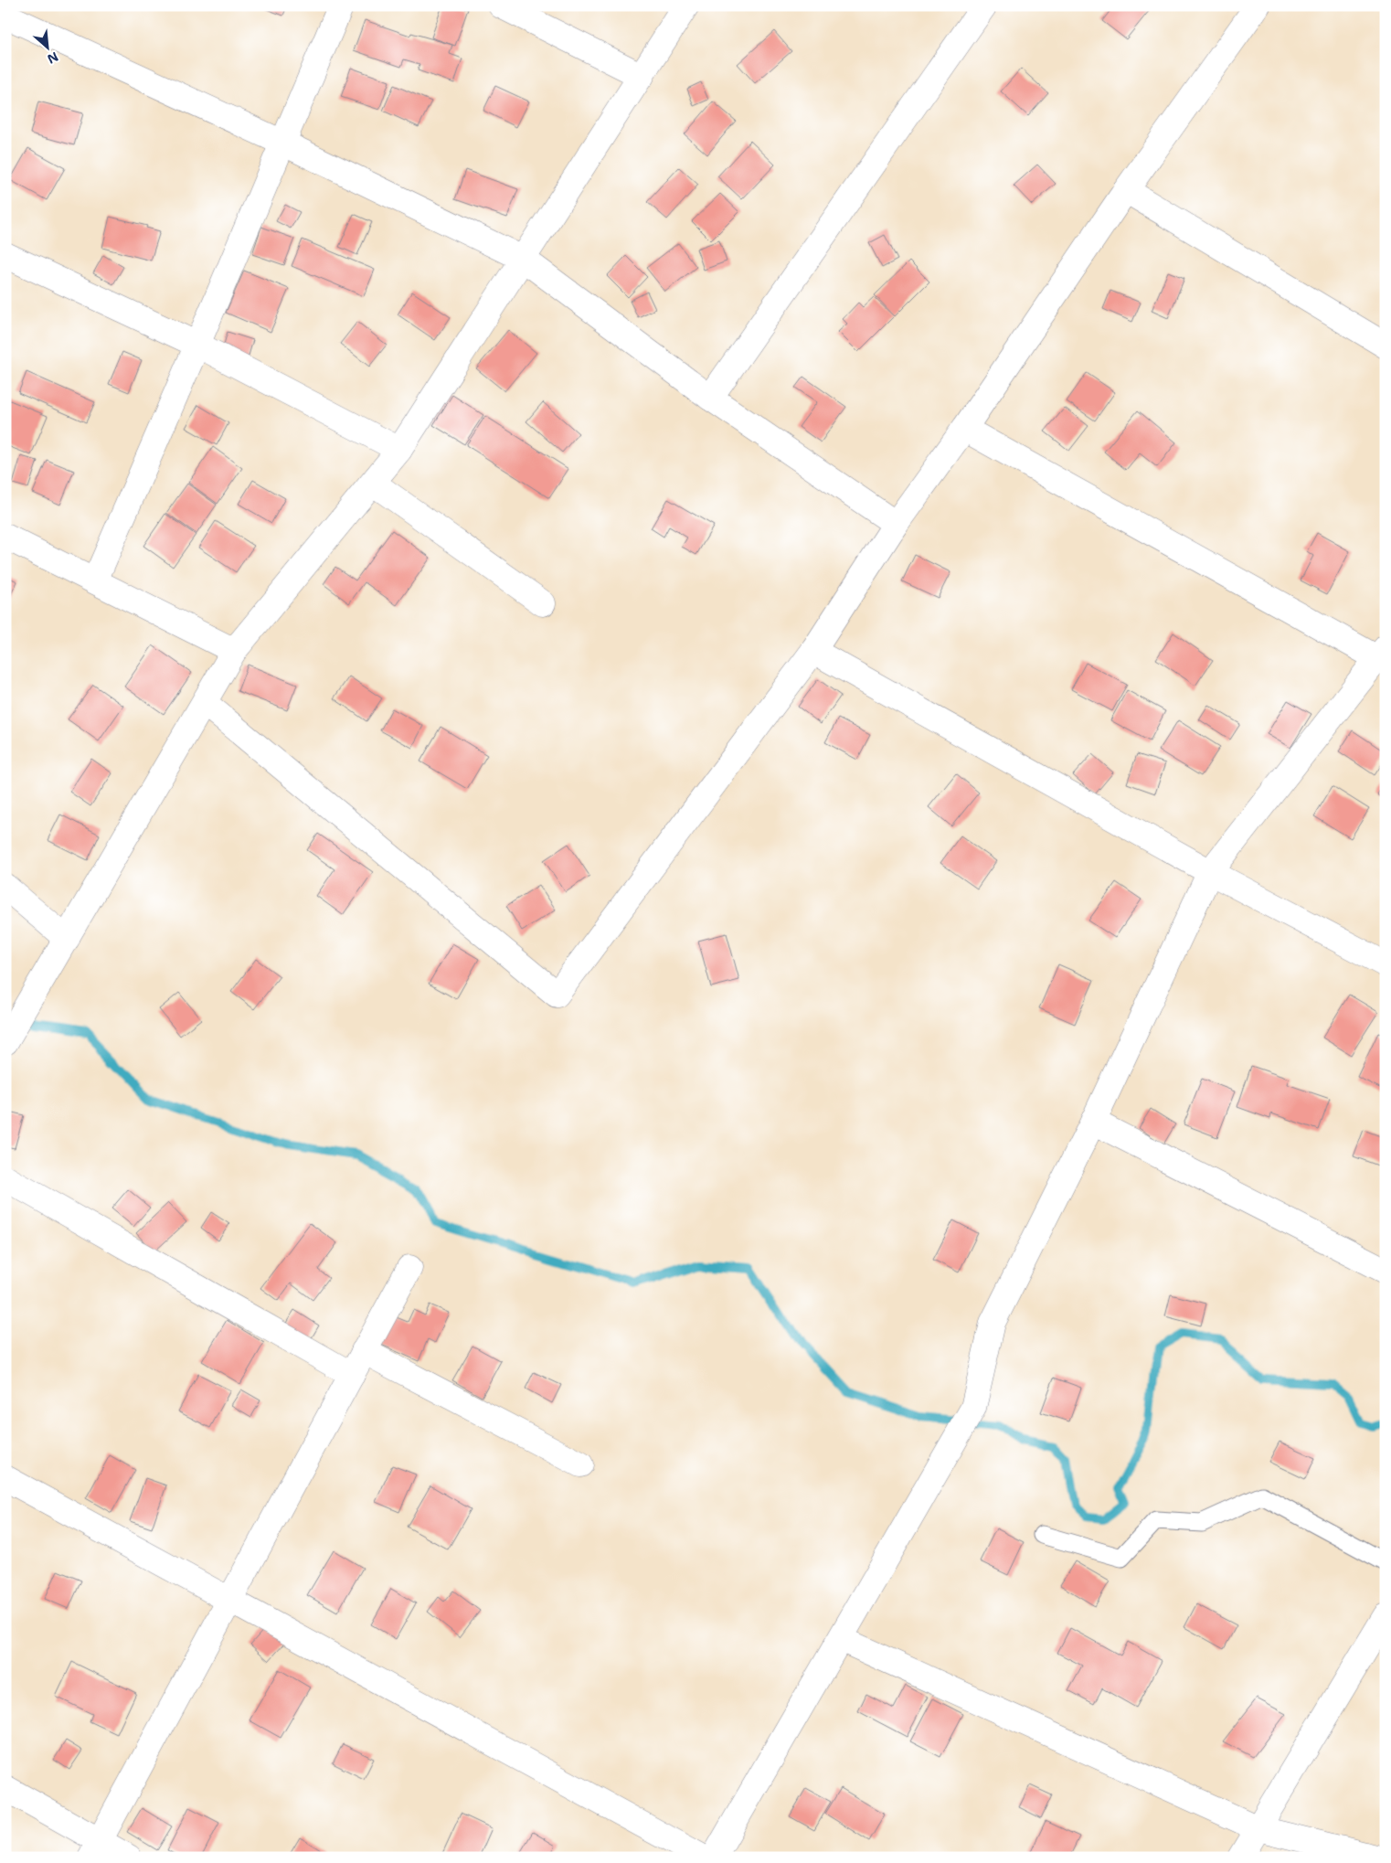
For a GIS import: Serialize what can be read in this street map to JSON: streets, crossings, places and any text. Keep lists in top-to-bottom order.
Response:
{
  "north": "bottom right"
}
